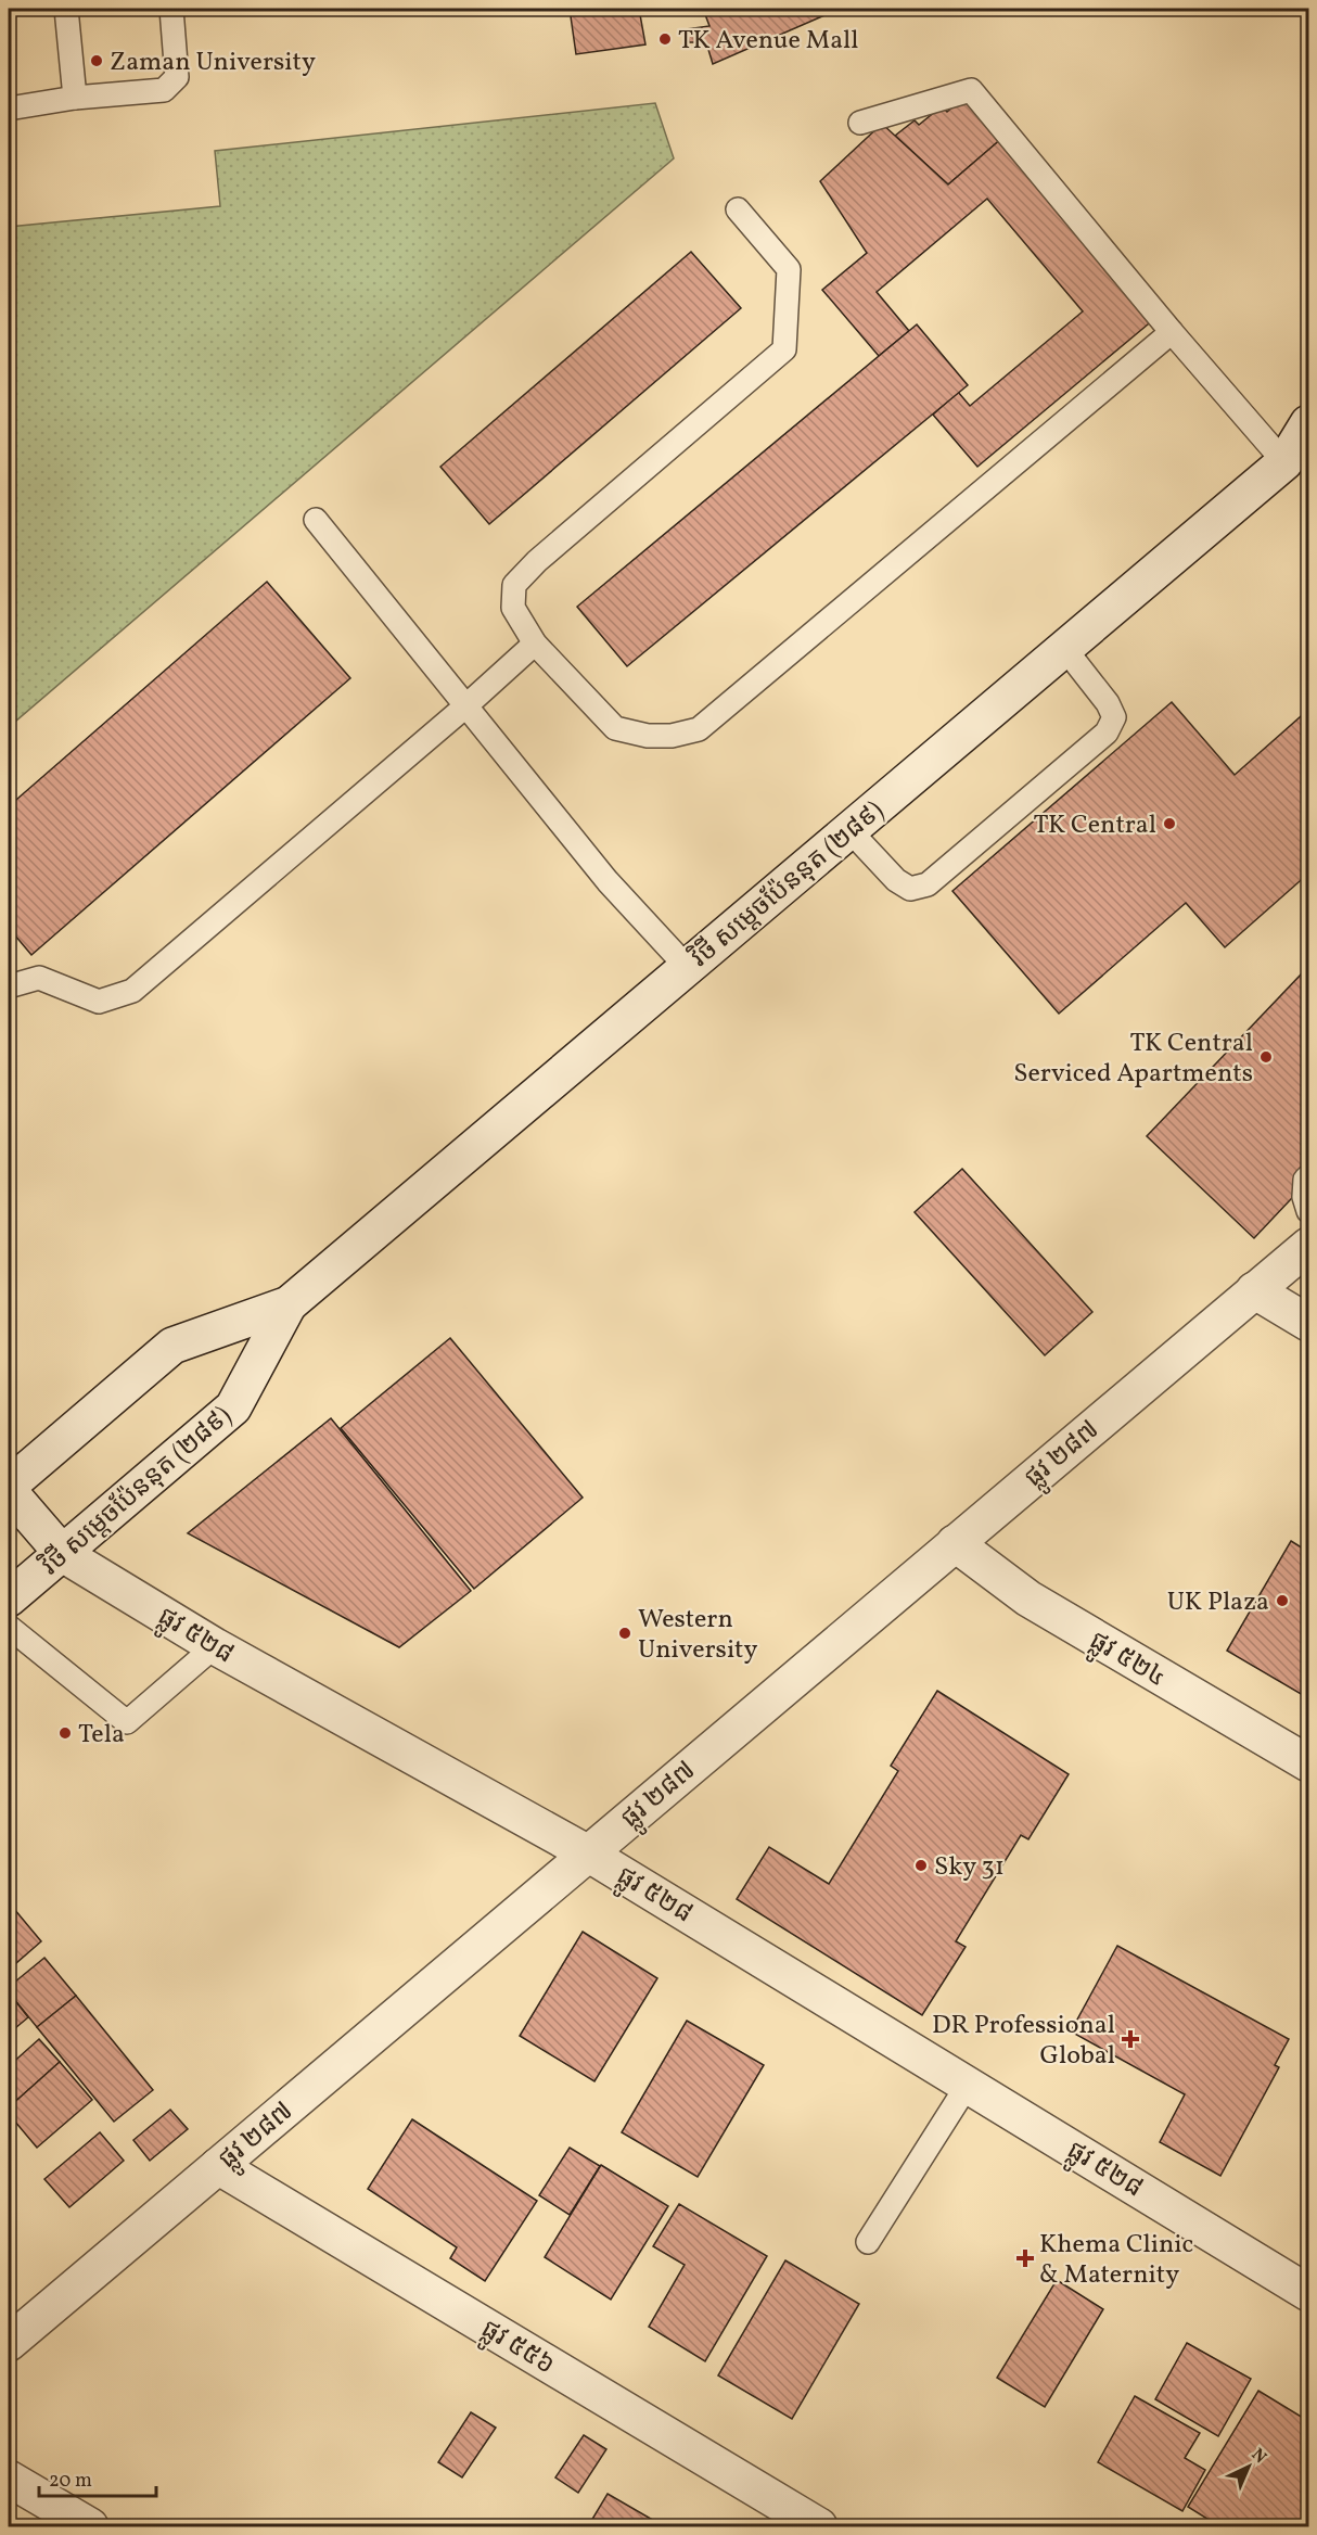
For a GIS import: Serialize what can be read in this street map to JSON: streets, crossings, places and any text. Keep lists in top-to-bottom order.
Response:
{
  "streets": {
    "street": [
      "វិថី សម្តេចប៉ែននុត (២៨៩)",
      "ផ្លូវ ២៨៧",
      "ផ្លូវ ៥២៨",
      "ផ្លូវ ៥២៤",
      "ផ្លូវ ៥៥៦"
    ]
  },
  "crossings": [
    ["វិថី សម្តេចប៉ែននុត (២៨៩)", "ផ្លូវ ៥២៨"],
    ["ផ្លូវ ២៨៧", "ផ្លូវ ៥២៨"],
    ["ផ្លូវ ២៨៧", "ផ្លូវ ៥២៤"],
    ["ផ្លូវ ២៨៧", "ផ្លូវ ៥៥៦"]
  ],
  "places": {
    "other": [
      "TK Avenue Mall",
      "Zaman University",
      "TK Central",
      "TK Central Serviced Apartments",
      "UK Plaza",
      "Western University",
      "Tela",
      "Sky 31"
    ],
    "health": ["DR Professional Global", "Khema Clinic & Maternity"]
  },
  "scale_bar": "20 m",
  "north": "top right"
}
